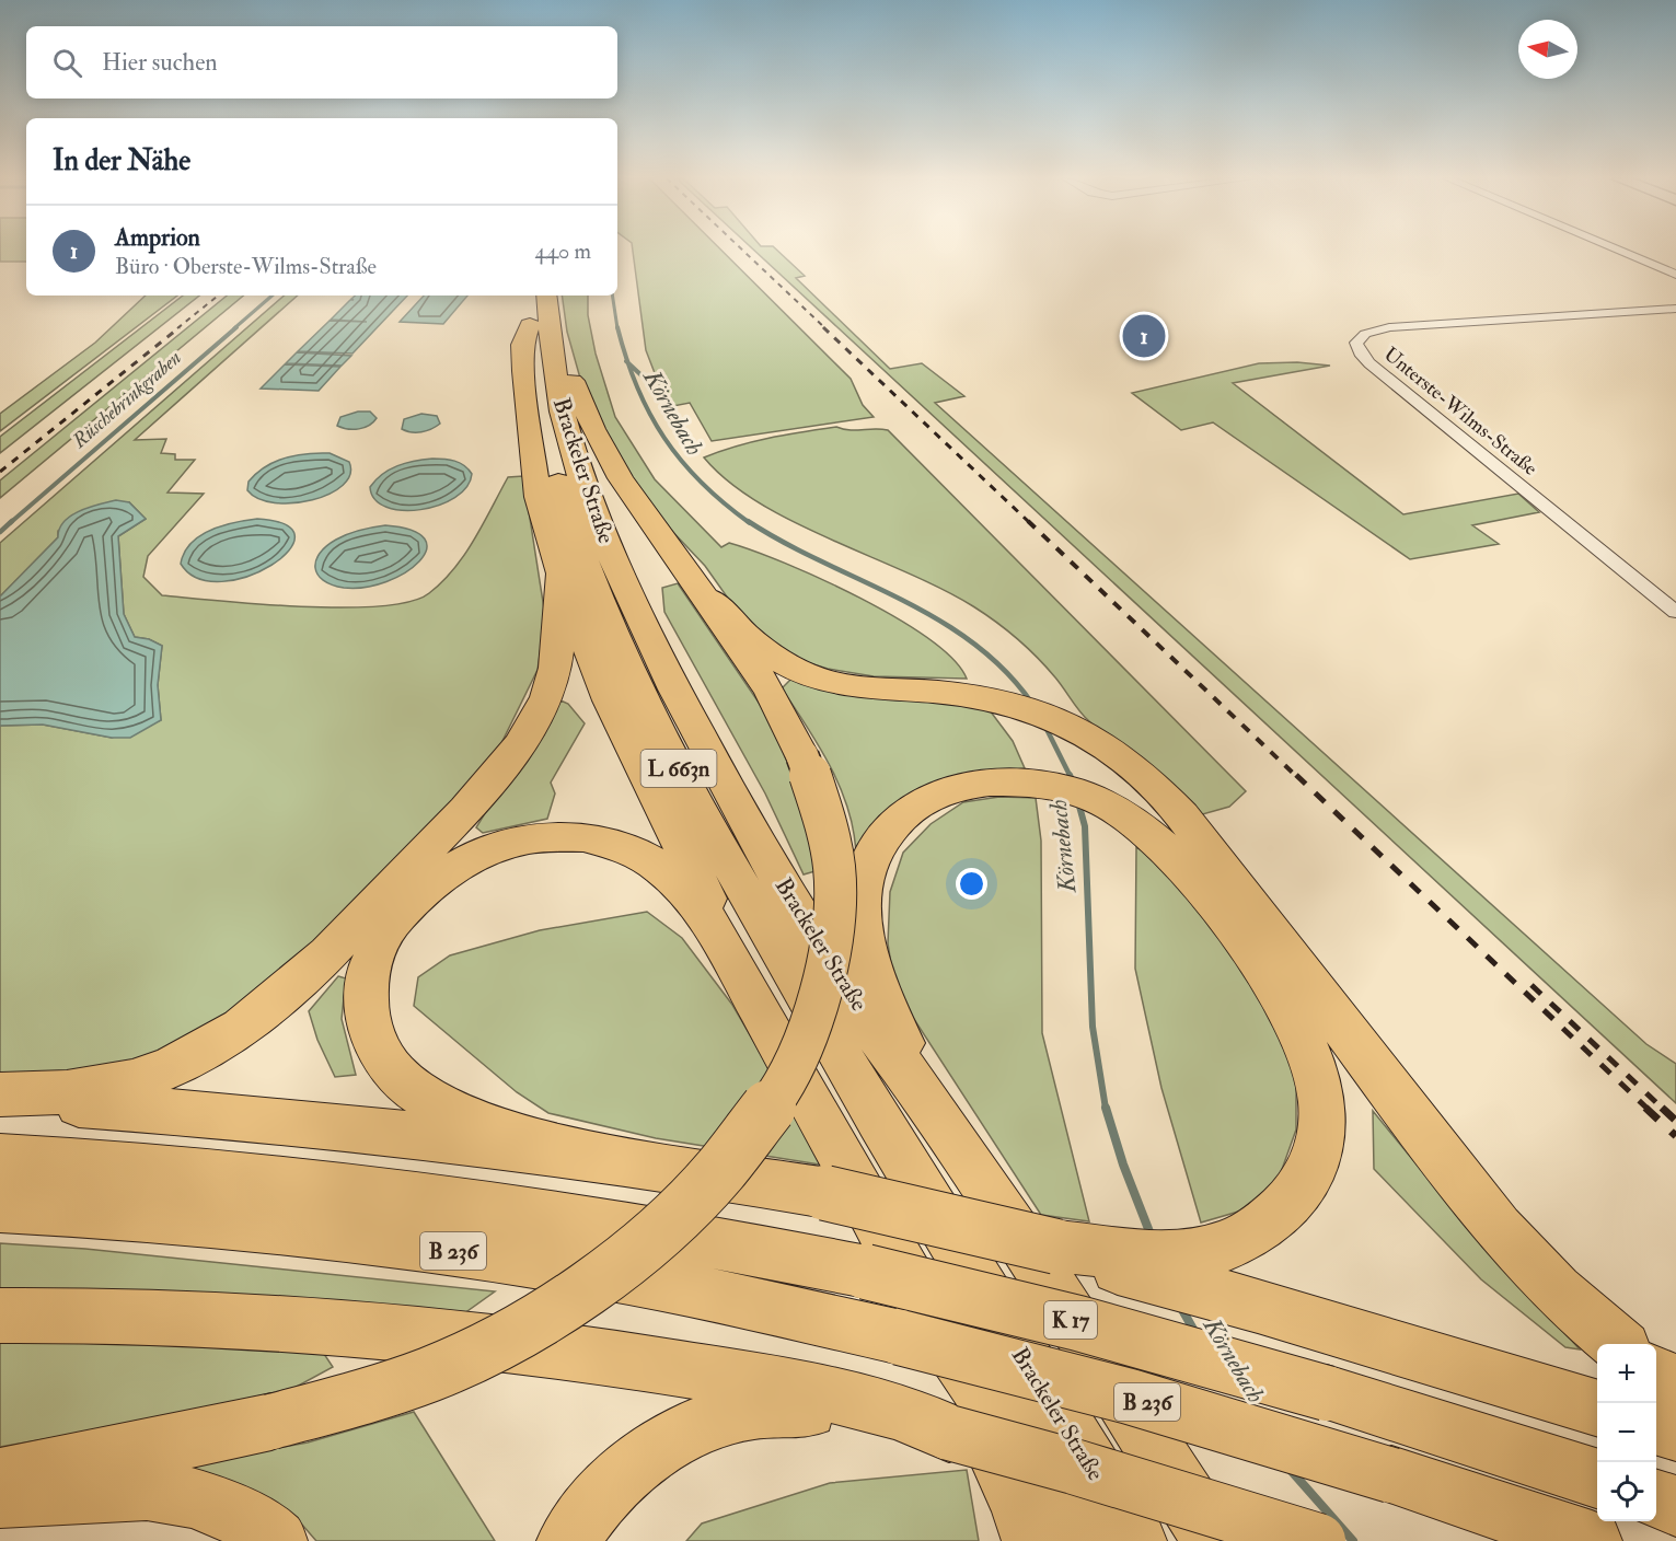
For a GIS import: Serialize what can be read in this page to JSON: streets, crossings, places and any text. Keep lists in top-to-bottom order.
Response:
{
  "streets": {
    "highway": [
      "Brackeler Straße",
      "L 663n",
      "B 236",
      "K 17"
    ],
    "street": ["Unterste-Wilms-Straße"]
  },
  "water": ["Rüschebrinkgraben", "Körnebach"],
  "north": "left",
  "page": {
    "search": "Hier suchen",
    "heading": "In der Nähe",
    "list": [
      {
        "mark": "1",
        "name": "Amprion",
        "note": "Büro · Oberste-Wilms-Straße",
        "value": "440 m"
      }
    ],
    "pins": "1",
    "map_buttons": ["+", "−"]
  }
}
